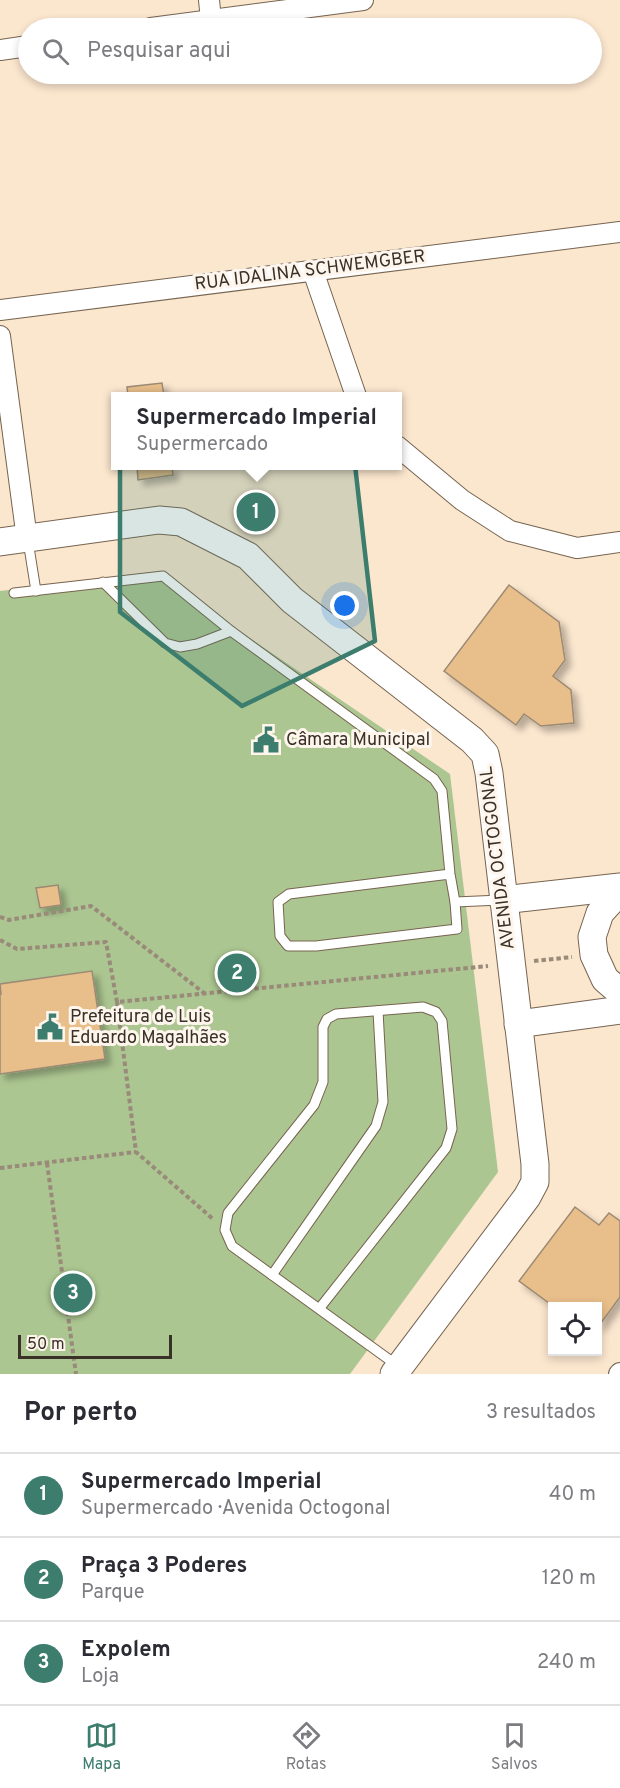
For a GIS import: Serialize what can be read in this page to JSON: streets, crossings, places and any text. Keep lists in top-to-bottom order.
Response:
{
  "streets": {
    "main road": ["AVENIDA OCTOGONAL"],
    "street": ["RUA IDALINA SCHWEMGBER"]
  },
  "places": {
    "public building": ["Câmara Municipal", "Prefeitura de Luis Eduardo Magalhães"]
  },
  "scale_bar": "50 m",
  "page": {
    "search": "Pesquisar aqui",
    "popup": ["Supermercado Imperial", "Supermercado"],
    "pins": ["1", "2", "3"],
    "scale": "50 m",
    "heading": ["Por perto", "3 resultados"],
    "list": [
      {
        "mark": "1",
        "name": "Supermercado Imperial",
        "note": "Supermercado · Avenida Octogonal",
        "value": "40 m"
      },
      {
        "mark": "2",
        "name": "Praça 3 Poderes",
        "note": "Parque",
        "value": "120 m"
      },
      {
        "mark": "3",
        "name": "Expolem",
        "note": "Loja",
        "value": "240 m"
      }
    ],
    "nav": ["Mapa", "Rotas", "Salvos"]
  }
}
